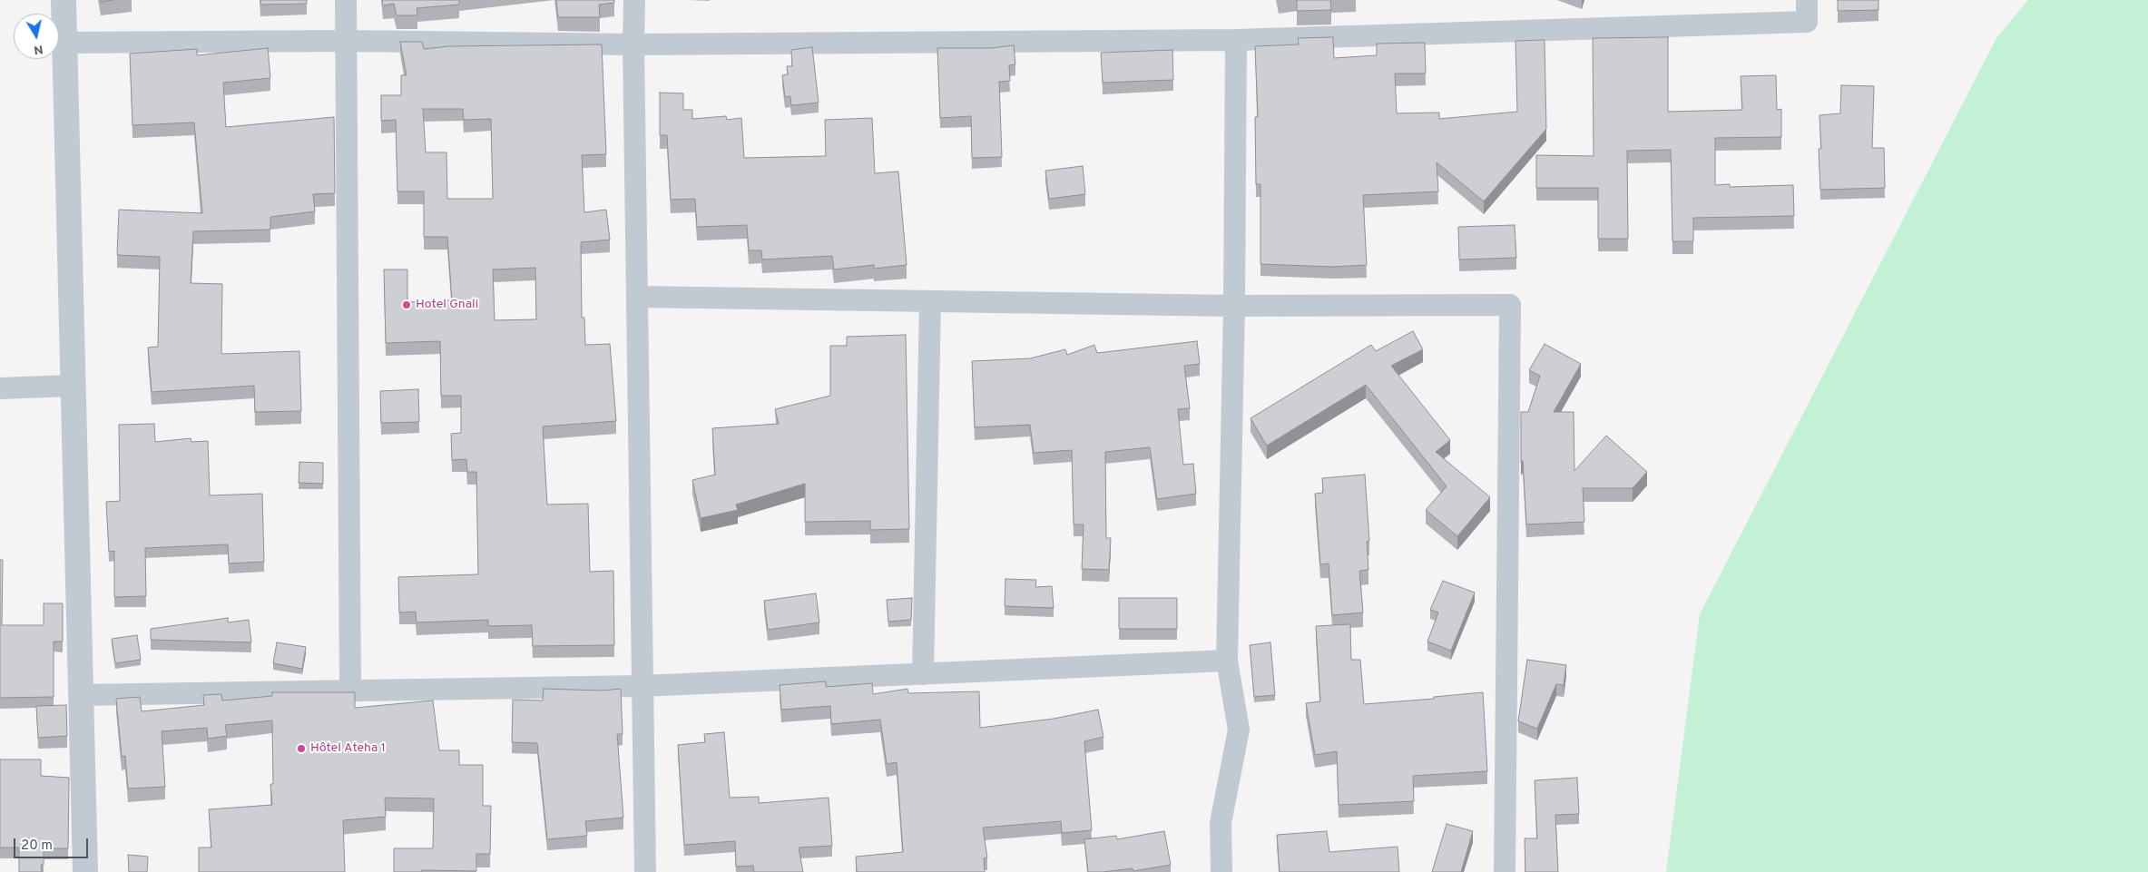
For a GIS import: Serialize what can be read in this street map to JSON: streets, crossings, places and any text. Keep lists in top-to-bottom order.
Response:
{
  "places": ["Hotel Gnali", "Hôtel Ateha 1"],
  "scale_bar": "20 m",
  "north": "bottom"
}
